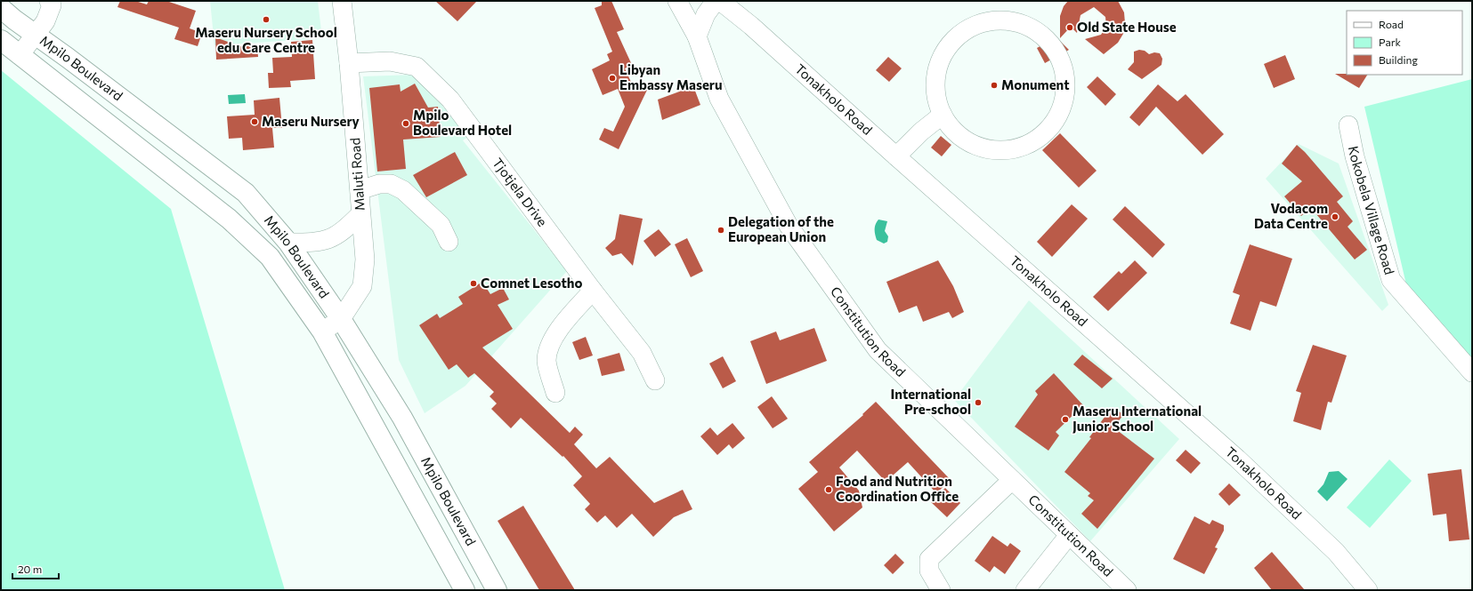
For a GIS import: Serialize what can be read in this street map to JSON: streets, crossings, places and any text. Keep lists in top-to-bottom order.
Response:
{
  "streets": {
    "highway": ["Mpilo Boulevard"],
    "street": [
      "Tonakholo Road",
      "Maluti Road",
      "Tjotjela Drive",
      "Kokobela Village Road",
      "Constitution Road"
    ]
  },
  "crossings": [
    ["Mpilo Boulevard", "Maluti Road"],
    ["Maluti Road", "Tjotjela Drive"]
  ],
  "places": [
    "Maseru Nursery School edu Care Centre",
    "Old State House",
    "Libyan Embassy Maseru",
    "Monument",
    "Maseru Nursery",
    "Mpilo Boulevard Hotel",
    "Vodacom Data Centre",
    "Delegation of the European Union",
    "Comnet Lesotho",
    "International Pre-school",
    "Maseru International Junior School",
    "Food and Nutrition Coordination Office"
  ],
  "legend": ["Road", "Park", "Building"],
  "scale_bar": "20 m"
}
